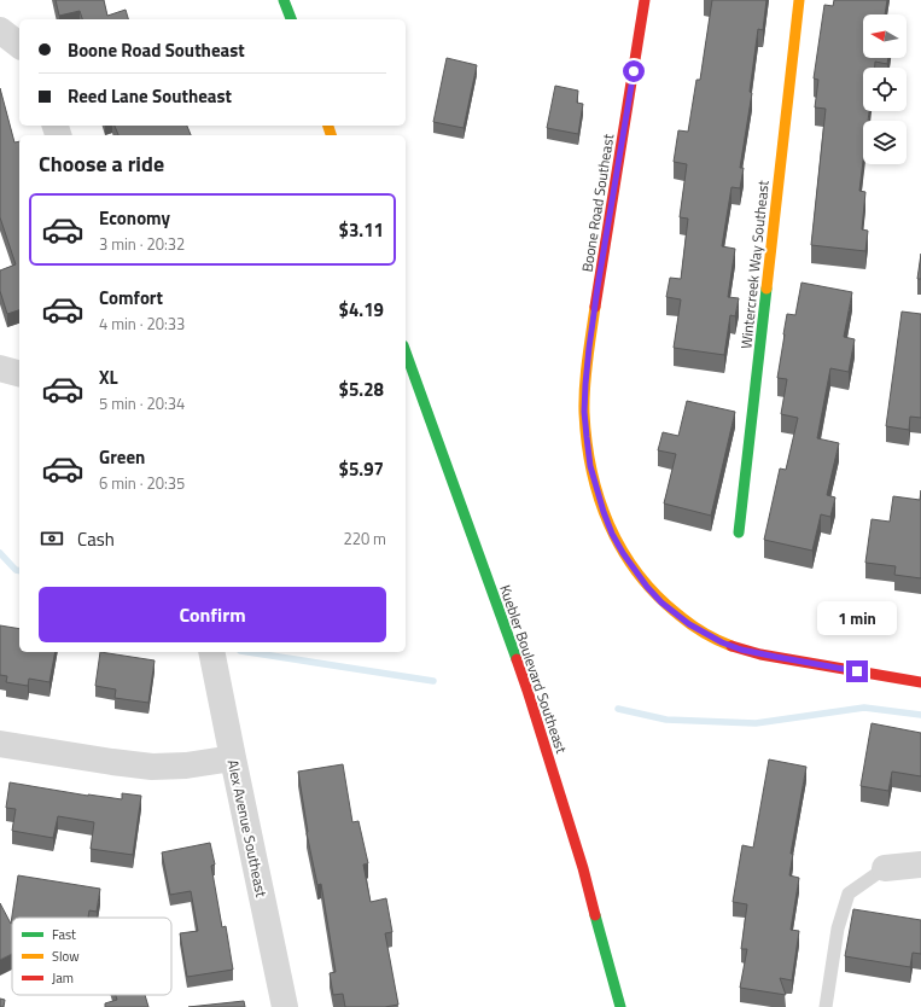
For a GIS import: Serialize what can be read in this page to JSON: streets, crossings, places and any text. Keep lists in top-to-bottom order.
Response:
{
  "streets": {
    "street": [
      "Boone Road Southeast",
      "Wintercreek Way Southeast",
      "Kuebler Boulevard Southeast",
      "Alex Avenue Southeast"
    ]
  },
  "legend": ["Fast", "Slow", "Jam"],
  "north": "left",
  "page": {
    "banner": ["Boone Road Southeast", "Reed Lane Southeast"],
    "heading": "Choose a ride",
    "list": [
      {
        "name": "Economy",
        "note": "3 min · 20:32",
        "value": "$3.11"
      },
      {
        "name": "Comfort",
        "note": "4 min · 20:33",
        "value": "$4.19"
      },
      {
        "name": "XL",
        "note": "5 min · 20:34",
        "value": "$5.28"
      },
      {
        "name": "Green",
        "note": "6 min · 20:35",
        "value": "$5.97"
      }
    ],
    "pay": ["Cash", "220 m"],
    "buttons": "Confirm",
    "bubble": "1 min"
  }
}
